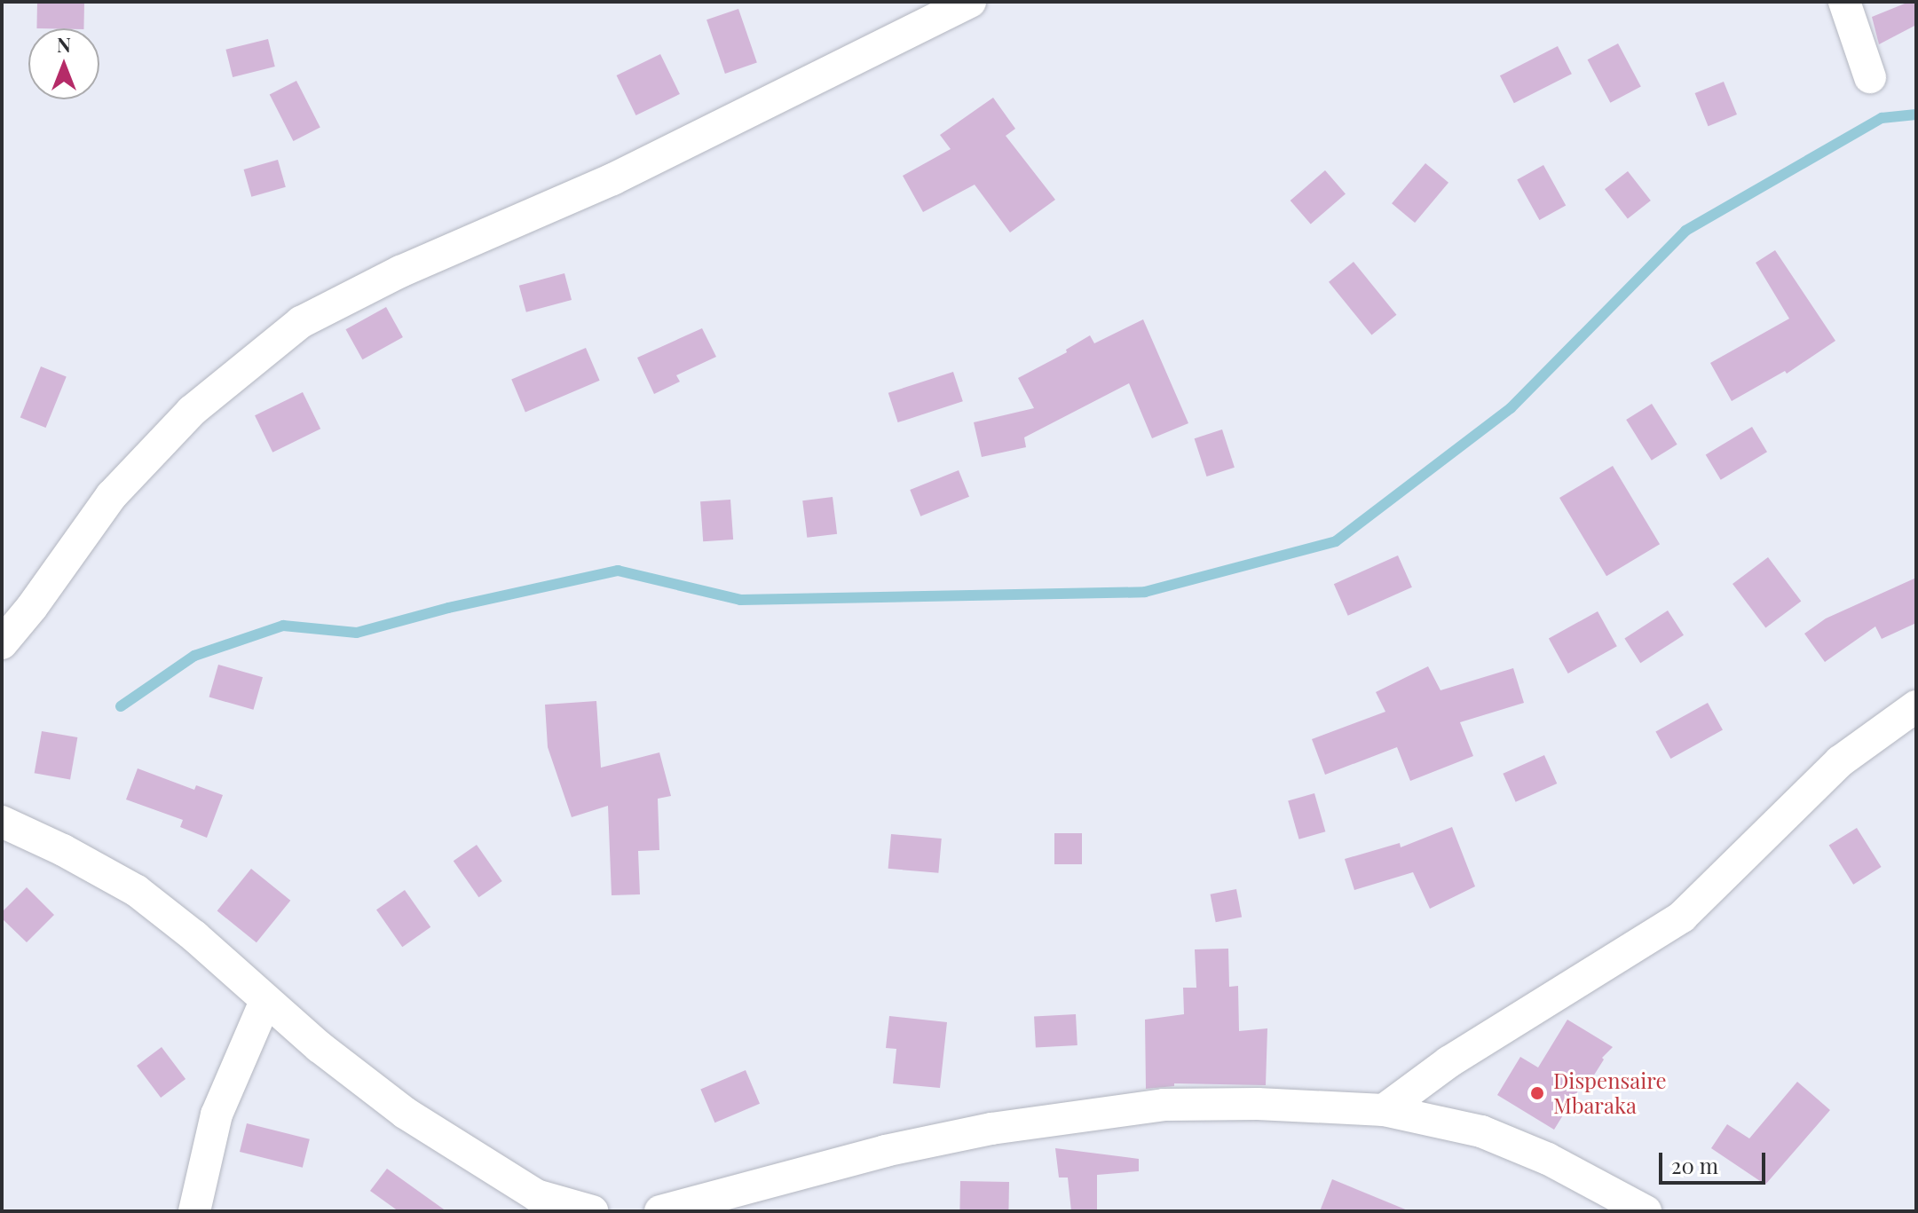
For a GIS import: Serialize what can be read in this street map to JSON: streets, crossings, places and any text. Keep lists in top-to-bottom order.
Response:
{
  "places": ["Dispensaire Mbaraka"],
  "scale_bar": "20 m",
  "north": "top"
}
